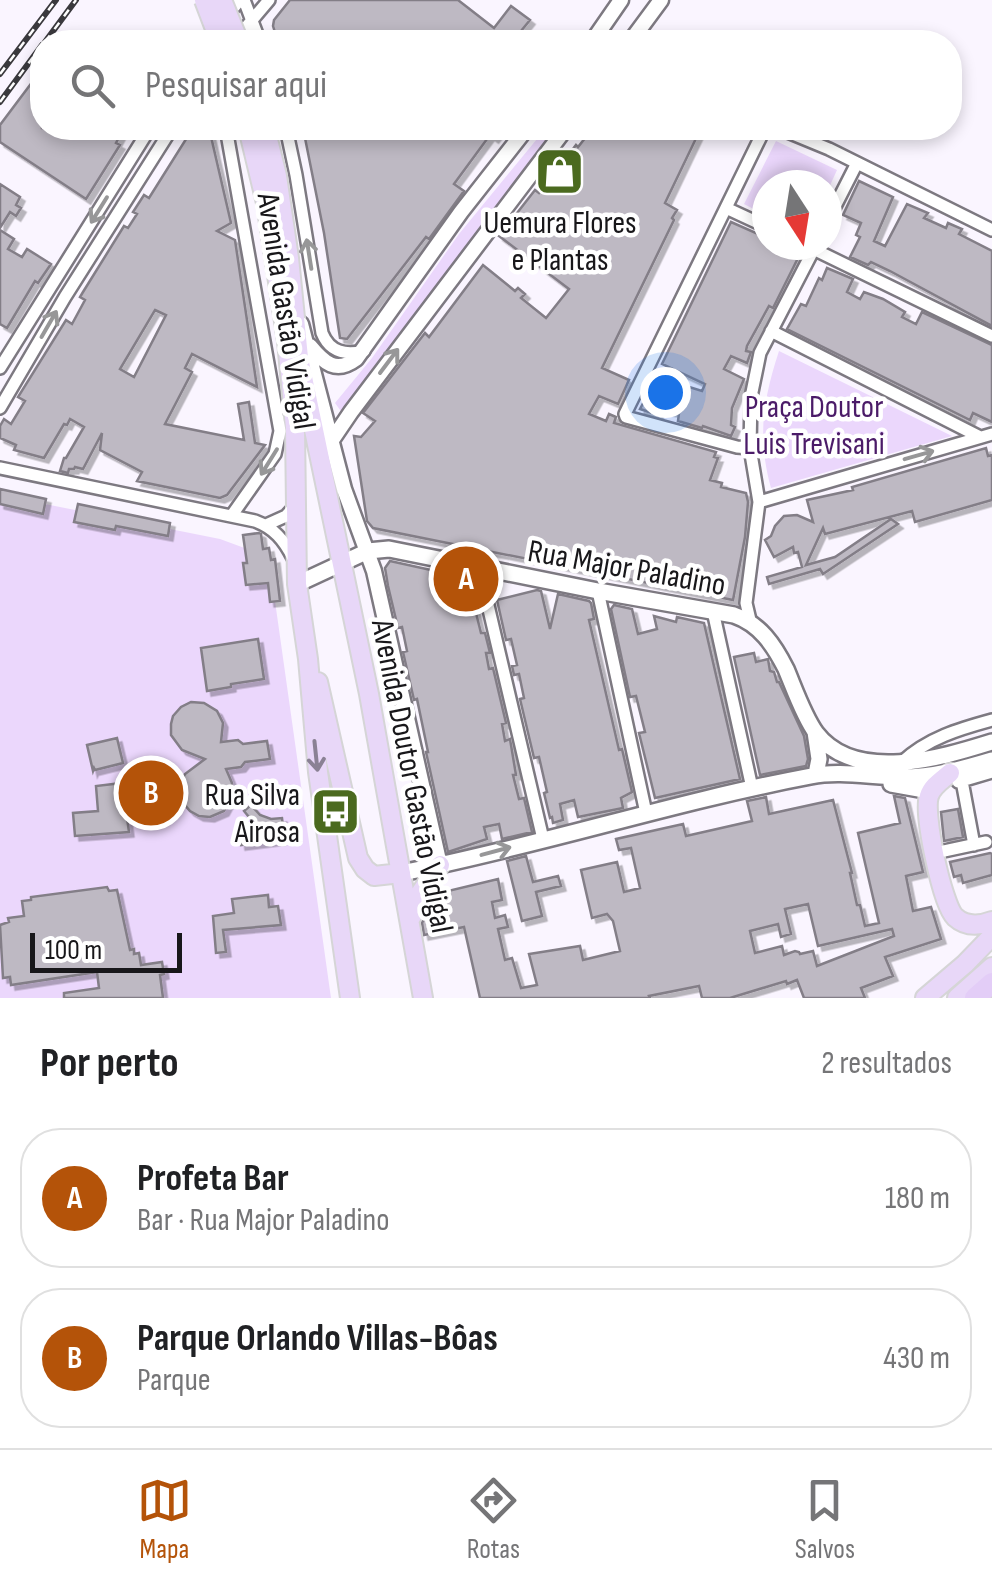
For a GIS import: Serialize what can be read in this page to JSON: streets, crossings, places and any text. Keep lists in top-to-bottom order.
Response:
{
  "streets": {
    "highway": ["Avenida Gastão Vidigal", "Avenida Doutor Gastão Vidigal"],
    "main road": ["Rua Major Paladino"]
  },
  "crossings": [
    ["Avenida Gastão Vidigal", "Rua Major Paladino"],
    ["Avenida Gastão Vidigal", "Avenida Doutor Gastão Vidigal"]
  ],
  "parks": ["Praça Doutor Luis Trevisani"],
  "places": {
    "shop": ["Uemura Flores e Plantas"],
    "bus stop": ["Rua Silva Airosa"]
  },
  "scale_bar": "100 m",
  "north": "bottom",
  "page": {
    "search": "Pesquisar aqui",
    "pins": ["A", "B"],
    "scale": "100 m",
    "heading": ["Por perto", "2 resultados"],
    "list": [
      {
        "mark": "A",
        "name": "Profeta Bar",
        "note": "Bar · Rua Major Paladino",
        "value": "180 m"
      },
      {
        "mark": "B",
        "name": "Parque Orlando Villas-Bôas",
        "note": "Parque",
        "value": "430 m"
      }
    ],
    "nav": ["Mapa", "Rotas", "Salvos"]
  }
}
